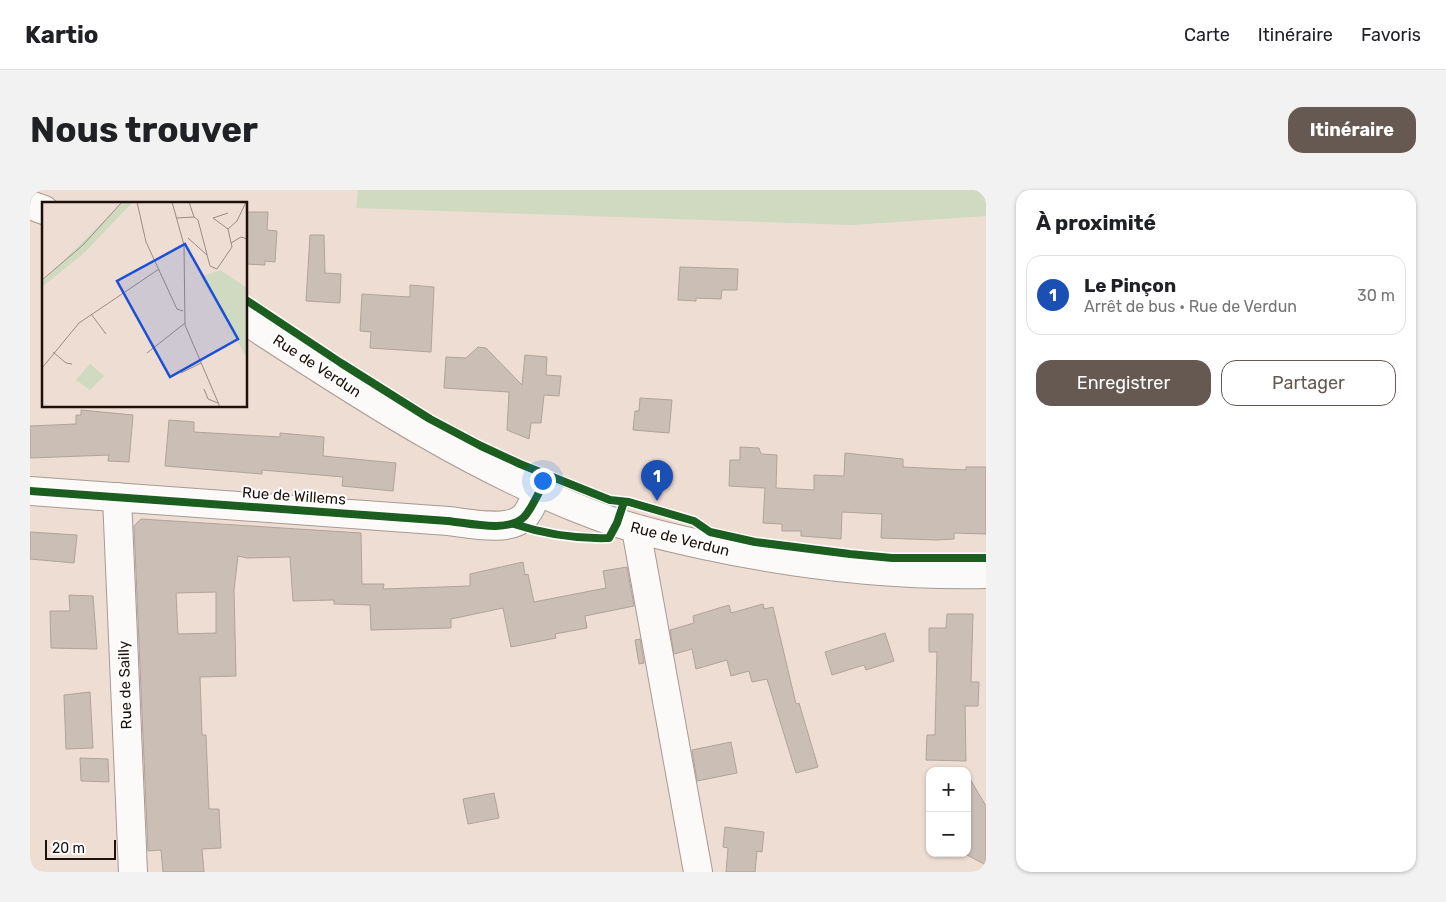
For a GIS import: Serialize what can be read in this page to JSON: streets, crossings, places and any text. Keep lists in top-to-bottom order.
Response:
{
  "streets": {
    "street": ["Rue de Verdun", "Rue de Willems", "Rue de Sailly"]
  },
  "crossings": [
    ["Rue de Verdun", "Rue de Willems"],
    ["Rue de Willems", "Rue de Sailly"]
  ],
  "scale_bar": "20 m",
  "page": {
    "header": "Kartio",
    "nav": ["Carte", "Itinéraire", "Favoris"],
    "buttons": [
      "Itinéraire",
      ["Enregistrer", "Partager"]
    ],
    "title": "Nous trouver",
    "heading": "À proximité",
    "list": [
      {
        "mark": "1",
        "name": "Le Pinçon",
        "note": "Arrêt de bus · Rue de Verdun",
        "value": "30 m"
      }
    ],
    "pins": "1",
    "map_buttons": ["+", "−"],
    "scale": "20 m"
  }
}
